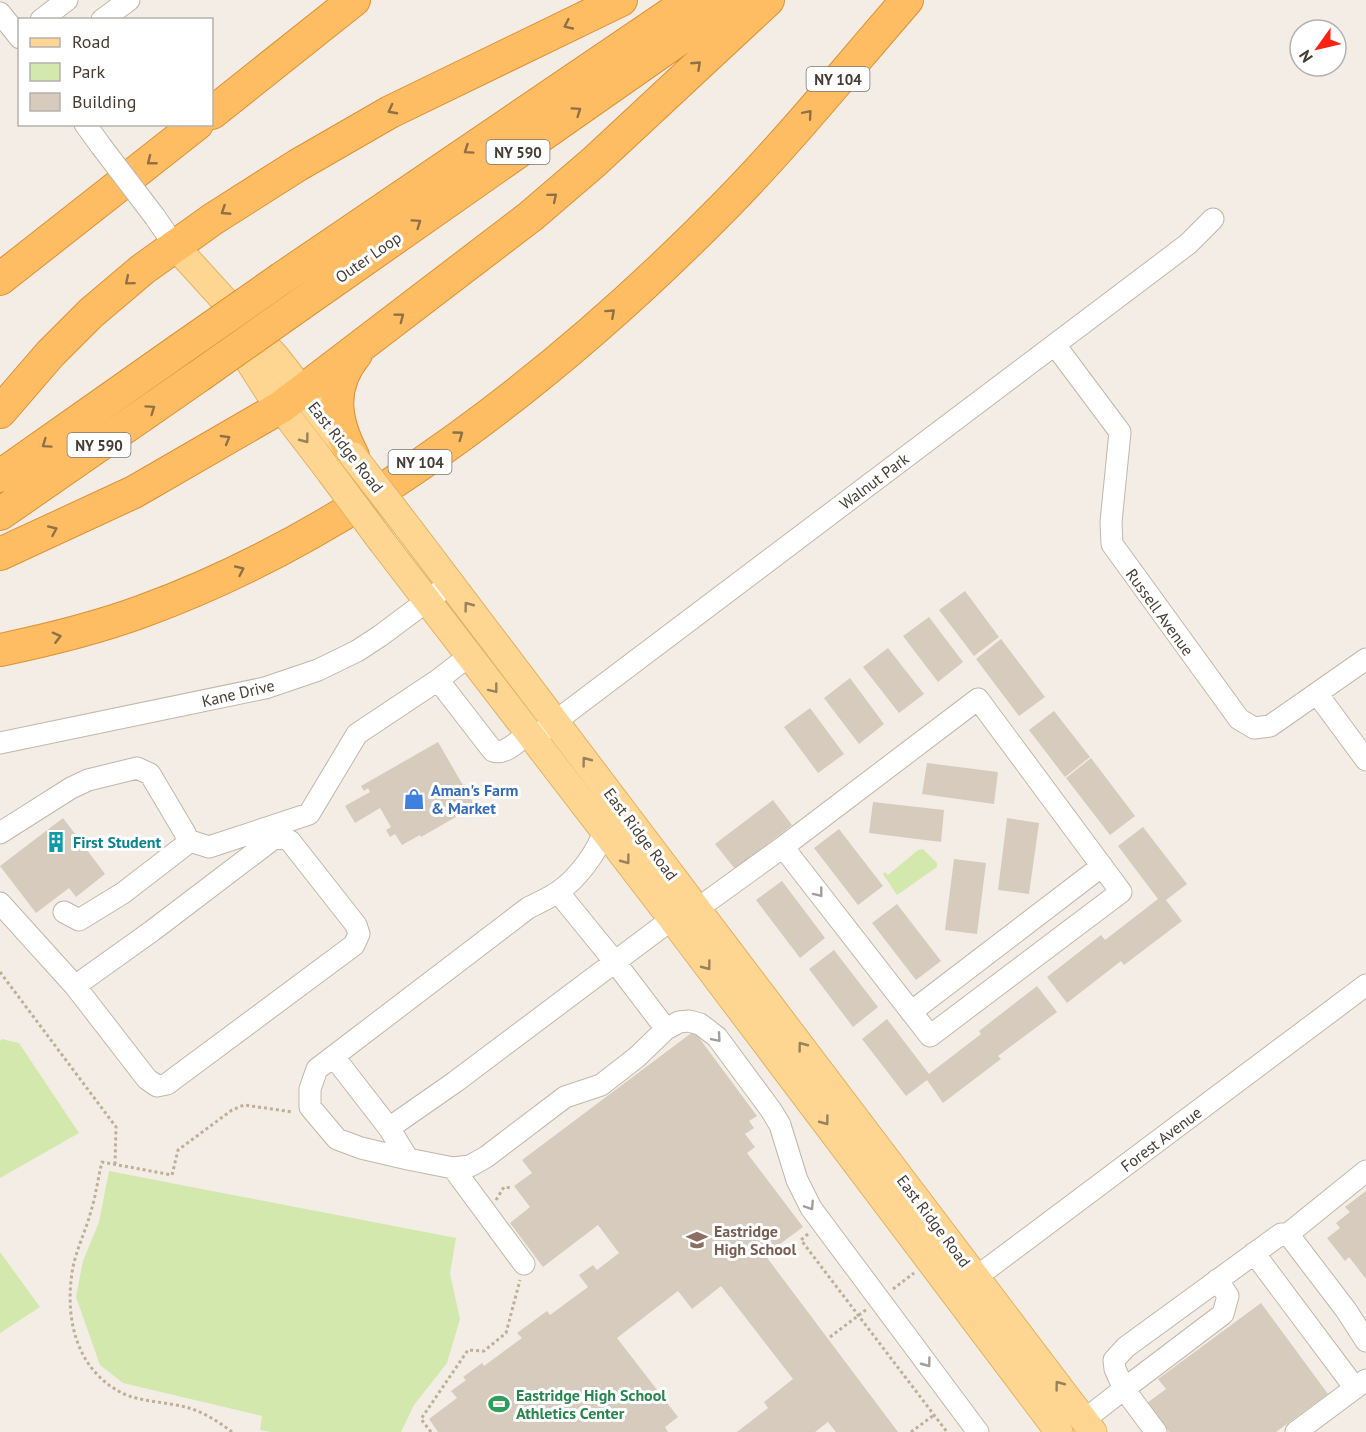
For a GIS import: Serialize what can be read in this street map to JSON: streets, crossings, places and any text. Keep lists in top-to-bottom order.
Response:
{
  "streets": {
    "highway": ["NY 104", "NY 590", "Outer Loop"],
    "main road": ["East Ridge Road"],
    "street": [
      "Walnut Park",
      "Russell Avenue",
      "Kane Drive",
      "Forest Avenue"
    ]
  },
  "crossings": [
    ["East Ridge Road", "Walnut Park"],
    ["East Ridge Road", "Kane Drive"],
    ["East Ridge Road", "Forest Avenue"],
    ["Walnut Park", "Russell Avenue"]
  ],
  "places": {
    "shop": ["Aman's Farm & Market"],
    "building": ["First Student"],
    "school or university": ["Eastridge High School"],
    "sports": ["Eastridge High School Athletics Center"]
  },
  "legend": ["Road", "Park", "Building"],
  "north": "bottom left"
}
